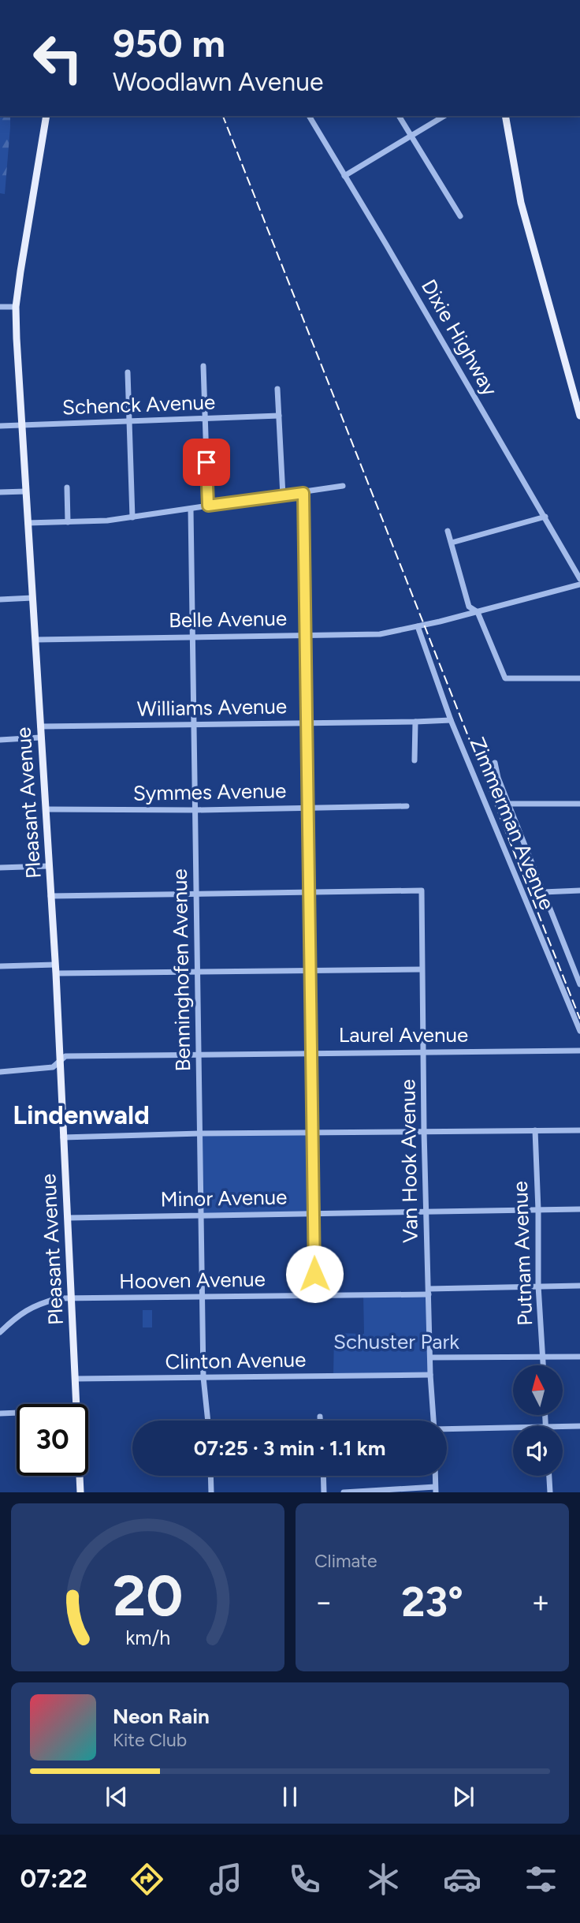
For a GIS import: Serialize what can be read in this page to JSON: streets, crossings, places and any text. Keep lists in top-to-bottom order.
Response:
{
  "streets": {
    "main road": ["Pleasant Avenue"],
    "street": [
      "Dixie Highway",
      "Schenck Avenue",
      "Belle Avenue",
      "Williams Avenue",
      "Symmes Avenue",
      "Zimmerman Avenue",
      "Benninghofen Avenue",
      "Laurel Avenue",
      "Van Hook Avenue",
      "Minor Avenue",
      "Putnam Avenue",
      "Hooven Avenue",
      "Clinton Avenue"
    ]
  },
  "crossings": [
    ["Schenck Avenue", "Pleasant Avenue"],
    ["Belle Avenue", "Pleasant Avenue"],
    ["Belle Avenue", "Zimmerman Avenue"],
    ["Belle Avenue", "Benninghofen Avenue"],
    ["Williams Avenue", "Pleasant Avenue"],
    ["Williams Avenue", "Zimmerman Avenue"],
    ["Williams Avenue", "Benninghofen Avenue"],
    ["Symmes Avenue", "Pleasant Avenue"],
    ["Symmes Avenue", "Benninghofen Avenue"],
    ["Pleasant Avenue", "Laurel Avenue"],
    ["Pleasant Avenue", "Minor Avenue"],
    ["Pleasant Avenue", "Hooven Avenue"],
    ["Pleasant Avenue", "Clinton Avenue"],
    ["Benninghofen Avenue", "Laurel Avenue"],
    ["Benninghofen Avenue", "Minor Avenue"],
    ["Benninghofen Avenue", "Hooven Avenue"],
    ["Benninghofen Avenue", "Clinton Avenue"],
    ["Laurel Avenue", "Van Hook Avenue"],
    ["Van Hook Avenue", "Minor Avenue"],
    ["Van Hook Avenue", "Hooven Avenue"],
    ["Van Hook Avenue", "Clinton Avenue"],
    ["Minor Avenue", "Putnam Avenue"],
    ["Putnam Avenue", "Hooven Avenue"]
  ],
  "districts": ["Lindenwald"],
  "parks": ["Schuster Park"],
  "north": "top",
  "page": {
    "turn": ["950 m", "Woodlawn Avenue"],
    "limit": "30",
    "trip": "07:25 · 3 min · 1.1 km",
    "tile": "Climate",
    "heat": ["−", "23°", "+"],
    "song": ["Neon Rain", "Kite Club"],
    "tabs": "07:22",
    "gauge": ["20", "km/h"]
  }
}
